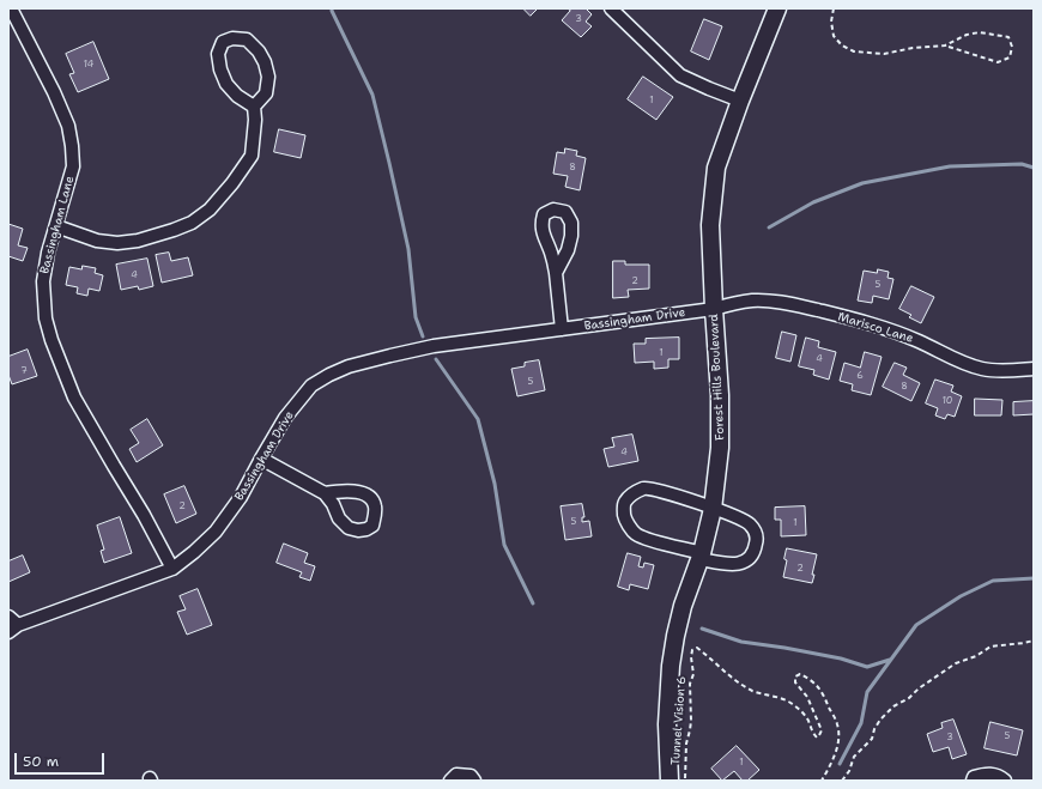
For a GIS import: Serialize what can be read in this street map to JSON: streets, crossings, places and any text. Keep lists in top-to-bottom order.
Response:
{
  "streets": {
    "main road": ["Forest Hills Boulevard"],
    "street": ["Bassingham Lane", "Bassingham Drive", "Marisco Lane"],
    "path": ["Tunnel Vision 6"]
  },
  "crossings": [
    ["Bassingham Lane", "Bassingham Drive"],
    ["Bassingham Drive", "Marisco Lane"],
    ["Bassingham Drive", "Forest Hills Boulevard"],
    ["Marisco Lane", "Forest Hills Boulevard"]
  ],
  "house_numbers": [
    "3",
    "14",
    "1",
    "8",
    "4",
    "2",
    "5",
    "1",
    "4",
    "7",
    "6",
    "5",
    "8",
    "10",
    "4",
    "2",
    "5",
    "1",
    "2",
    "5",
    "3",
    "1"
  ],
  "scale_bar": "50 m"
}
